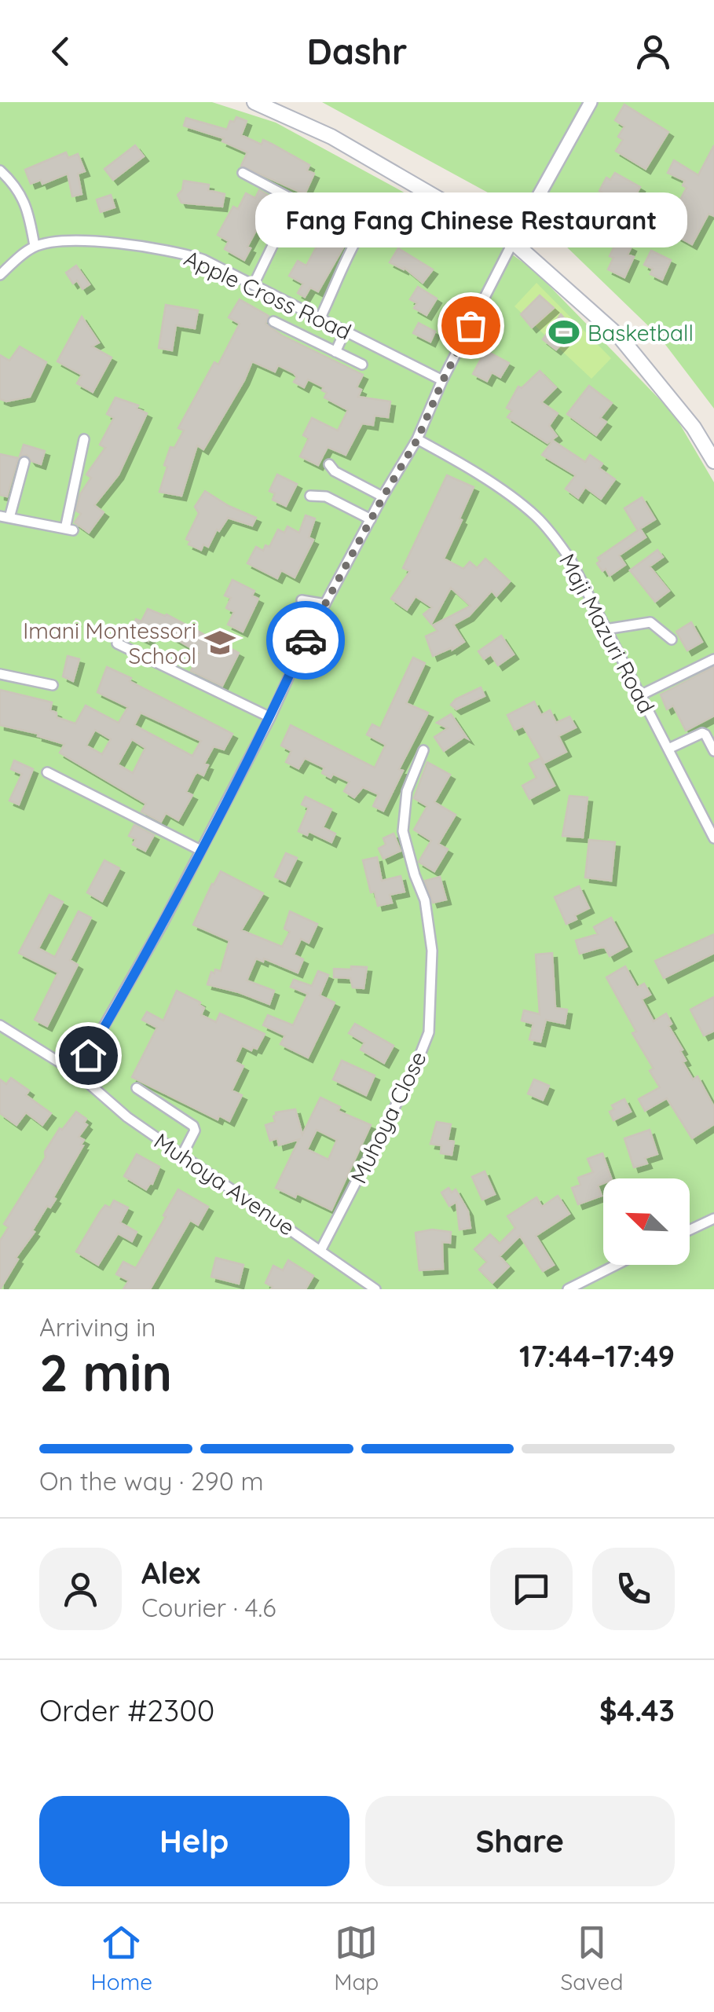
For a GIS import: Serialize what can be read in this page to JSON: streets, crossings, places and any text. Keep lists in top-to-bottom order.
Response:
{
  "streets": {
    "street": [
      "Apple Cross Road",
      "Maji Mazuri Road",
      "Muhoya Close",
      "Muhoya Avenue"
    ]
  },
  "crossings": [
    ["Muhoya Close", "Muhoya Avenue"]
  ],
  "places": {
    "other": ["Fang Fang Chinese Restaurant"],
    "sports": ["Basketball"],
    "school or university": ["Imani Montessori School"]
  },
  "north": "top left",
  "page": {
    "header": "Dashr",
    "bubble": "Fang Fang Chinese Restaurant",
    "heading": ["2 min", "Arriving in", "17:44–17:49"],
    "panel": [
      "Alex",
      "Courier · 4.6",
      "Order #2300",
      "$4.43"
    ],
    "bar": "On the way · 290 m",
    "buttons": ["Help", "Share"],
    "tabs": ["Home", "Map", "Saved"]
  }
}
